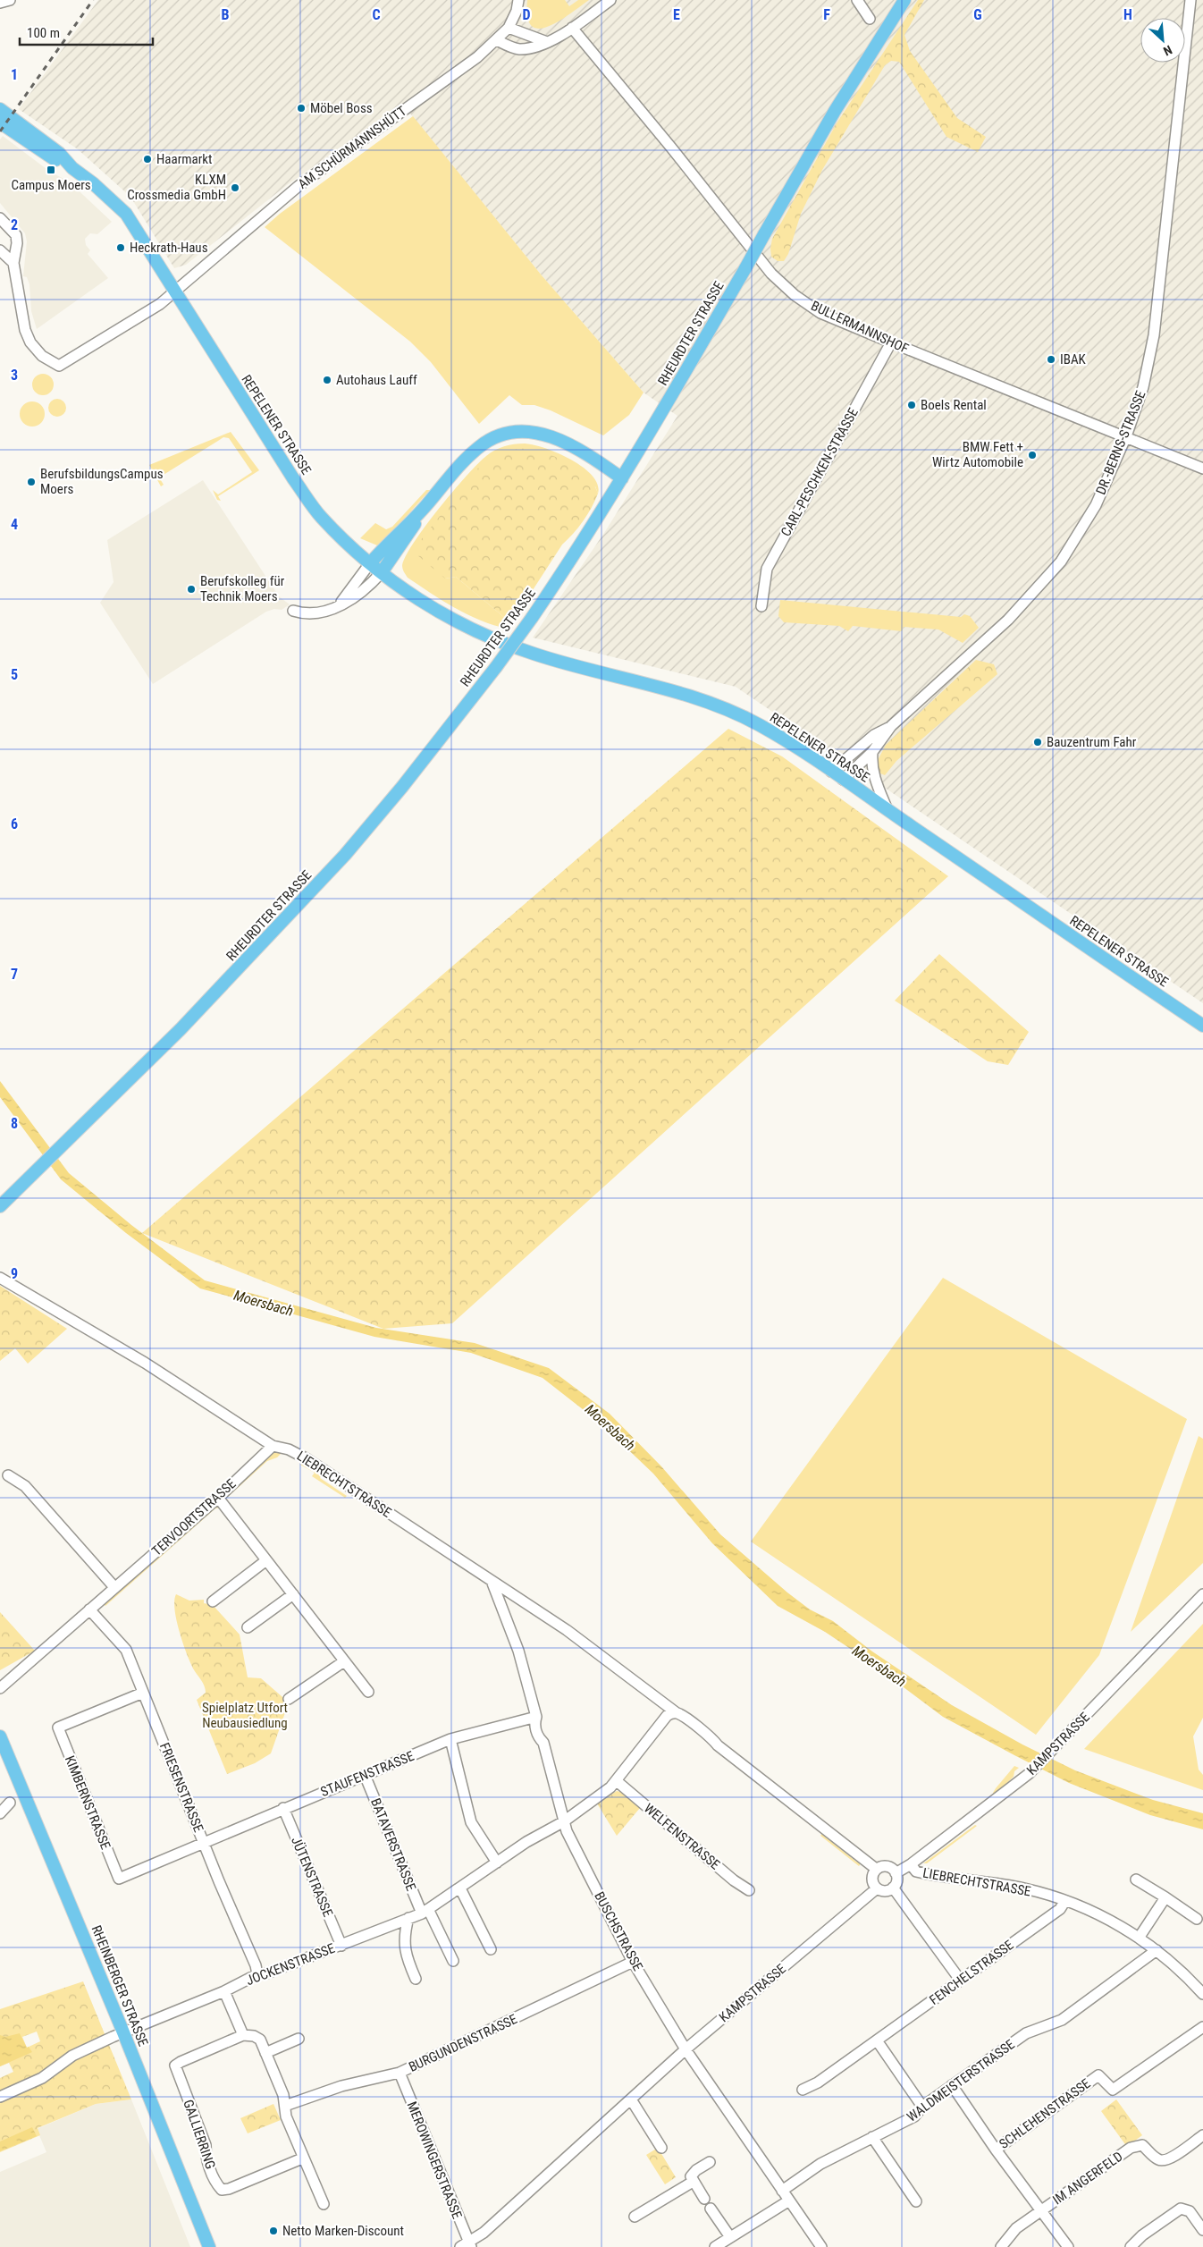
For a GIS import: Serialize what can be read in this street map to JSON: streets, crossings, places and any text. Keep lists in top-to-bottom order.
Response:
{
  "streets": {
    "main road": ["RHEURDTER STRASSE", "REPELENER STRASSE", "RHEINBERGER STRASSE"],
    "street": [
      "AM SCHÜRMANNSHÜTT",
      "BULLERMANNSHOF",
      "DR.-BERNS-STRASSE",
      "CARL-PESCHKEN-STRASSE",
      "LIEBRECHTSTRASSE",
      "TERVOORTSTRASSE",
      "KAMPSTRASSE",
      "STAUFENSTRASSE",
      "FRIESENSTRASSE",
      "KIMBERNSTRASSE",
      "WELFENSTRASSE",
      "BATAVERSTRASSE",
      "JÜTENSTRASSE",
      "BUSCHSTRASSE",
      "JOCKENSTRASSE",
      "FENCHELSTRASSE",
      "BURGUNDENSTRASSE",
      "WALDMEISTERSTRASSE",
      "SCHLEHENSTRASSE",
      "GALLIERRING",
      "MEROWINGERSTRASSE",
      "IM ANGERFELD"
    ]
  },
  "crossings": [
    ["AM SCHÜRMANNSHÜTT", "REPELENER STRASSE"],
    ["BULLERMANNSHOF", "DR.-BERNS-STRASSE"],
    ["BULLERMANNSHOF", "CARL-PESCHKEN-STRASSE"],
    ["REPELENER STRASSE", "DR.-BERNS-STRASSE"],
    ["LIEBRECHTSTRASSE", "TERVOORTSTRASSE"],
    ["LIEBRECHTSTRASSE", "KAMPSTRASSE"],
    ["LIEBRECHTSTRASSE", "BUSCHSTRASSE"],
    ["LIEBRECHTSTRASSE", "JOCKENSTRASSE"],
    ["LIEBRECHTSTRASSE", "FENCHELSTRASSE"],
    ["LIEBRECHTSTRASSE", "WALDMEISTERSTRASSE"],
    ["TERVOORTSTRASSE", "FRIESENSTRASSE"],
    ["KAMPSTRASSE", "BUSCHSTRASSE"],
    ["KAMPSTRASSE", "MEROWINGERSTRASSE"],
    ["STAUFENSTRASSE", "FRIESENSTRASSE"],
    ["STAUFENSTRASSE", "KIMBERNSTRASSE"],
    ["STAUFENSTRASSE", "BATAVERSTRASSE"],
    ["STAUFENSTRASSE", "JÜTENSTRASSE"],
    ["STAUFENSTRASSE", "BUSCHSTRASSE"],
    ["FRIESENSTRASSE", "KIMBERNSTRASSE"],
    ["FRIESENSTRASSE", "JOCKENSTRASSE"],
    ["WELFENSTRASSE", "JOCKENSTRASSE"],
    ["BATAVERSTRASSE", "JOCKENSTRASSE"],
    ["JÜTENSTRASSE", "JOCKENSTRASSE"],
    ["BUSCHSTRASSE", "JOCKENSTRASSE"],
    ["BUSCHSTRASSE", "BURGUNDENSTRASSE"],
    ["BUSCHSTRASSE", "WALDMEISTERSTRASSE"],
    ["JOCKENSTRASSE", "RHEINBERGER STRASSE"],
    ["BURGUNDENSTRASSE", "MEROWINGERSTRASSE"]
  ],
  "water": ["Moersbach"],
  "parks": ["Spielplatz Utfort Neubausiedlung"],
  "places": {
    "other": [
      "Möbel Boss",
      "Haarmarkt",
      "KLXM Crossmedia GmbH",
      "Heckrath-Haus",
      "IBAK",
      "Autohaus Lauff",
      "Boels Rental",
      "BMW Fett + Wirtz Automobile",
      "BerufsbildungsCampus Moers",
      "Berufskolleg für Technik Moers",
      "Bauzentrum Fahr",
      "Netto Marken-Discount"
    ],
    "transit": ["Campus Moers"]
  },
  "scale_bar": "100 m",
  "north": "bottom right",
  "grid": {
    "columns": [
      "B",
      "C",
      "D",
      "E",
      "F",
      "G",
      "H"
    ],
    "rows": [
      "1",
      "2",
      "3",
      "4",
      "5",
      "6",
      "7",
      "8",
      "9"
    ]
  }
}
